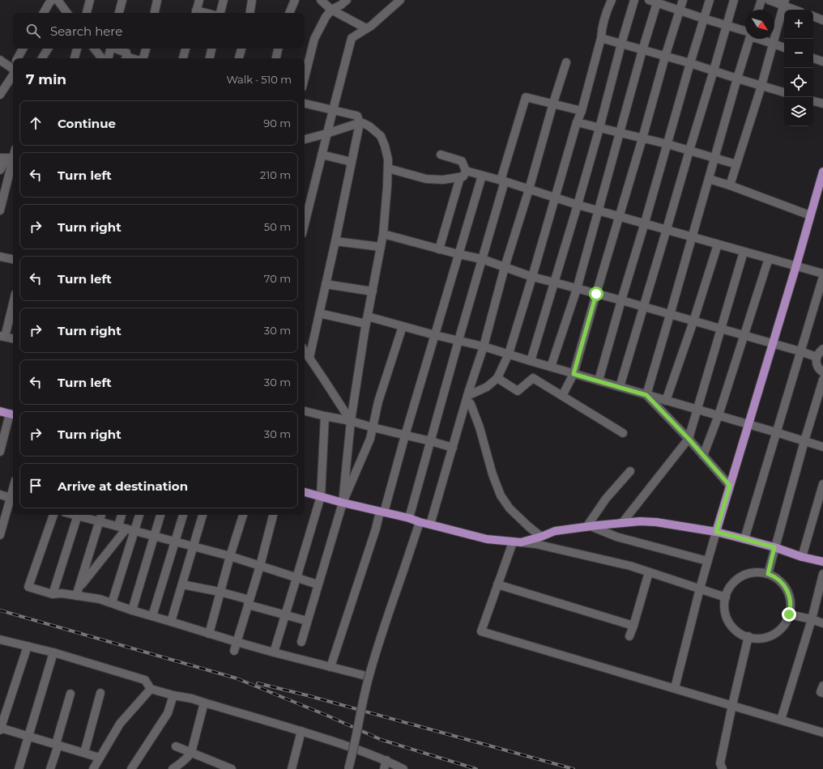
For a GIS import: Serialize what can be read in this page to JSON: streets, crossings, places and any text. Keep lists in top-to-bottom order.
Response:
{
  "north": "bottom right",
  "page": {
    "map_buttons": ["+", "−"],
    "search": "Search here",
    "heading": ["7 min", "Walk · 510 m"],
    "list": [
      ["Continue", "90 m"],
      ["Turn left", "210 m"],
      ["Turn right", "50 m"],
      ["Turn left", "70 m"],
      ["Turn right", "30 m"],
      ["Turn left", "30 m"],
      ["Turn right", "30 m"],
      "Arrive at destination"
    ]
  }
}
